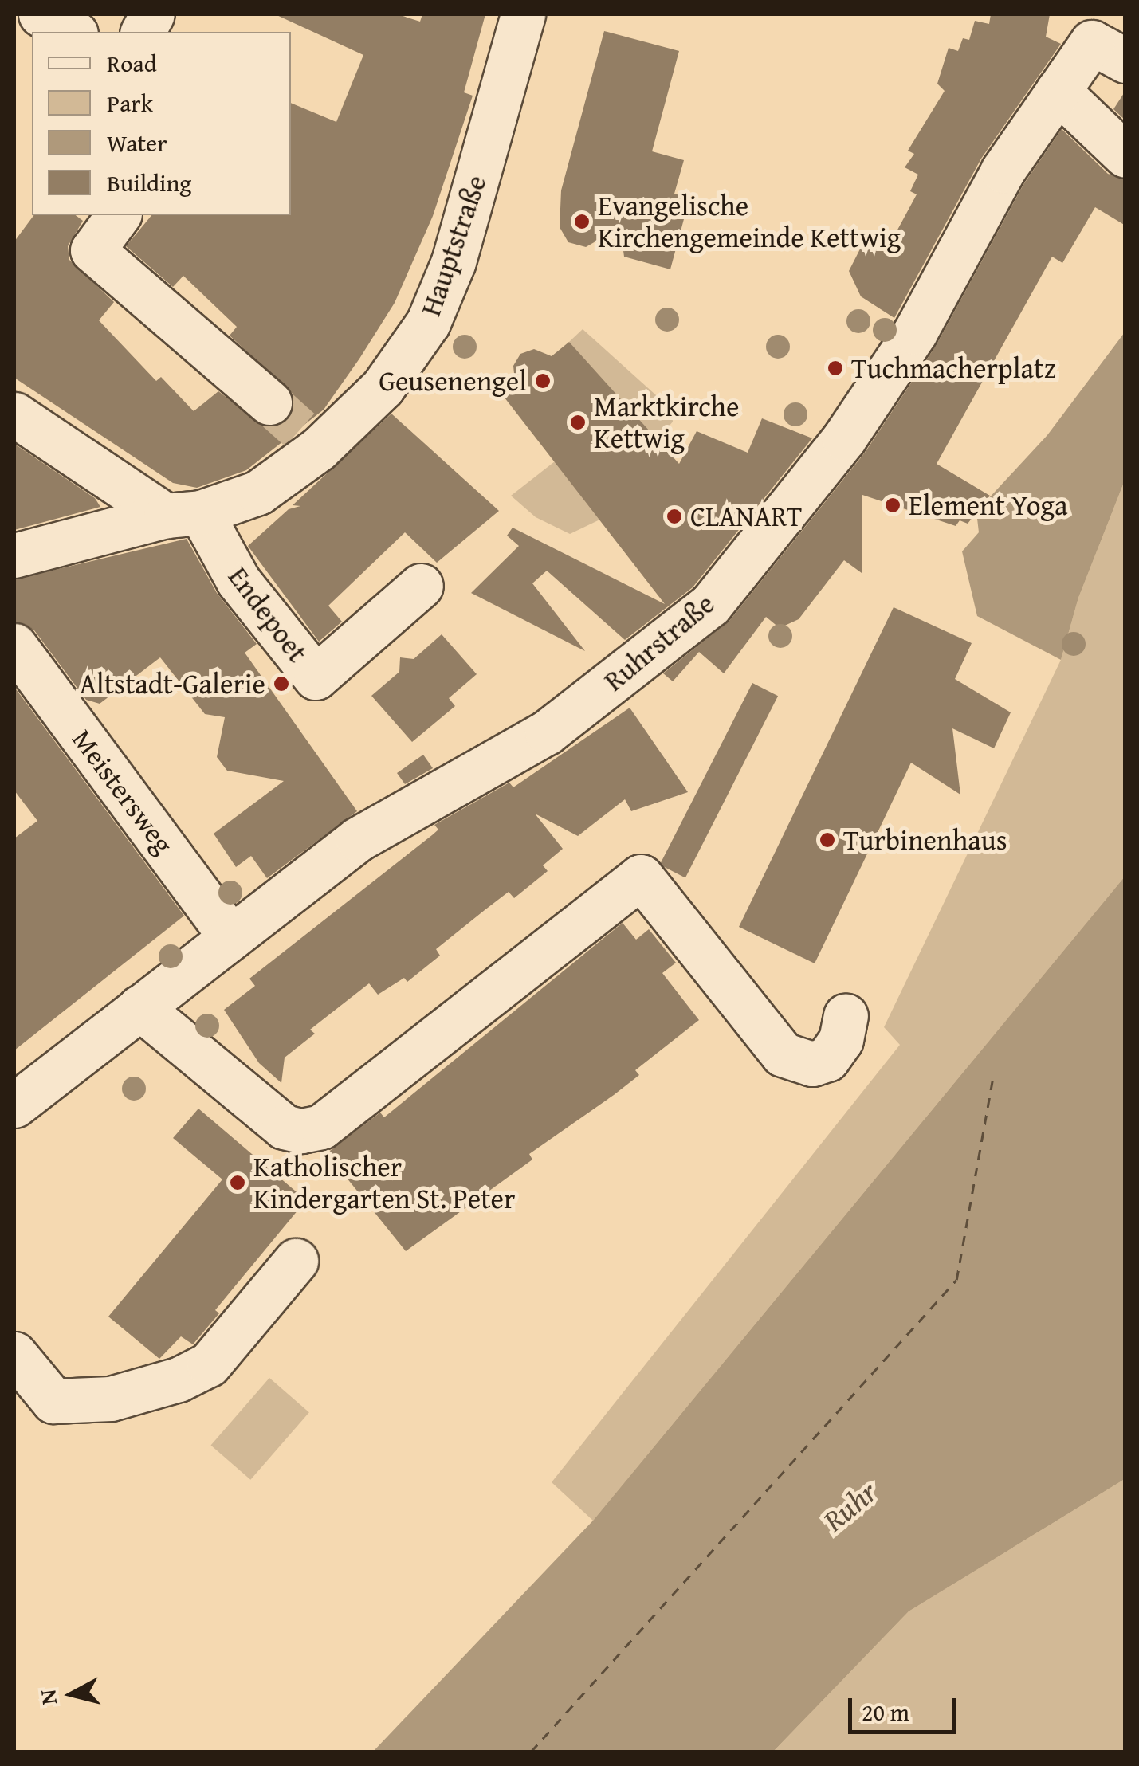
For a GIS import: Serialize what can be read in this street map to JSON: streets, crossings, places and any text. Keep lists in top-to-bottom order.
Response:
{
  "streets": {
    "street": [
      "Hauptstraße",
      "Endepoet",
      "Ruhrstraße",
      "Meistersweg"
    ]
  },
  "crossings": [
    ["Hauptstraße", "Endepoet"],
    ["Ruhrstraße", "Meistersweg"]
  ],
  "water": ["Ruhr"],
  "places": [
    "Evangelische Kirchengemeinde Kettwig",
    "Tuchmacherplatz",
    "Geusenengel",
    "Marktkirche Kettwig",
    "Element Yoga",
    "CLANART",
    "Altstadt-Galerie",
    "Turbinenhaus",
    "Katholischer Kindergarten St. Peter"
  ],
  "legend": [
    "Road",
    "Park",
    "Water",
    "Building"
  ],
  "scale_bar": "20 m",
  "north": "left"
}
